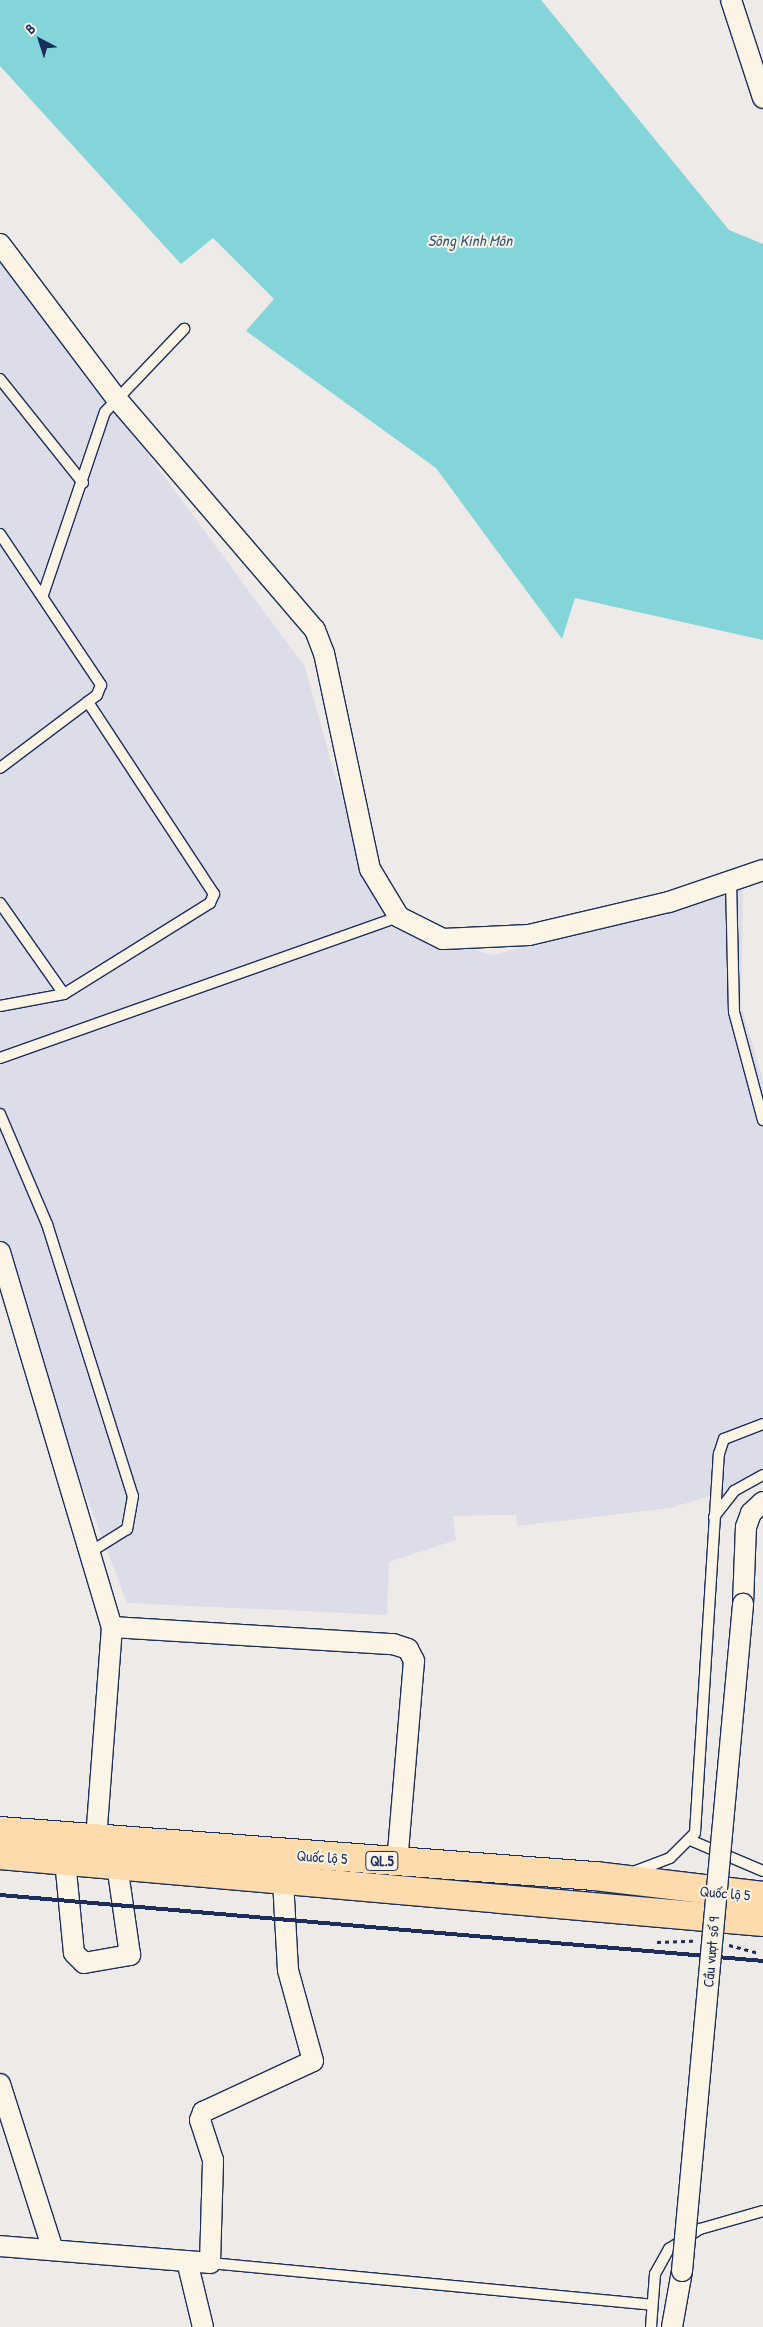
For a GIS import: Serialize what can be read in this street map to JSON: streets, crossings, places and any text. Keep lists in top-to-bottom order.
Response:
{
  "streets": {
    "highway": ["Quốc lộ 5", "QL.5"],
    "street": ["Cầu vượt số 9"]
  },
  "water": ["Sông Kinh Môn"],
  "north": "top left"
}
